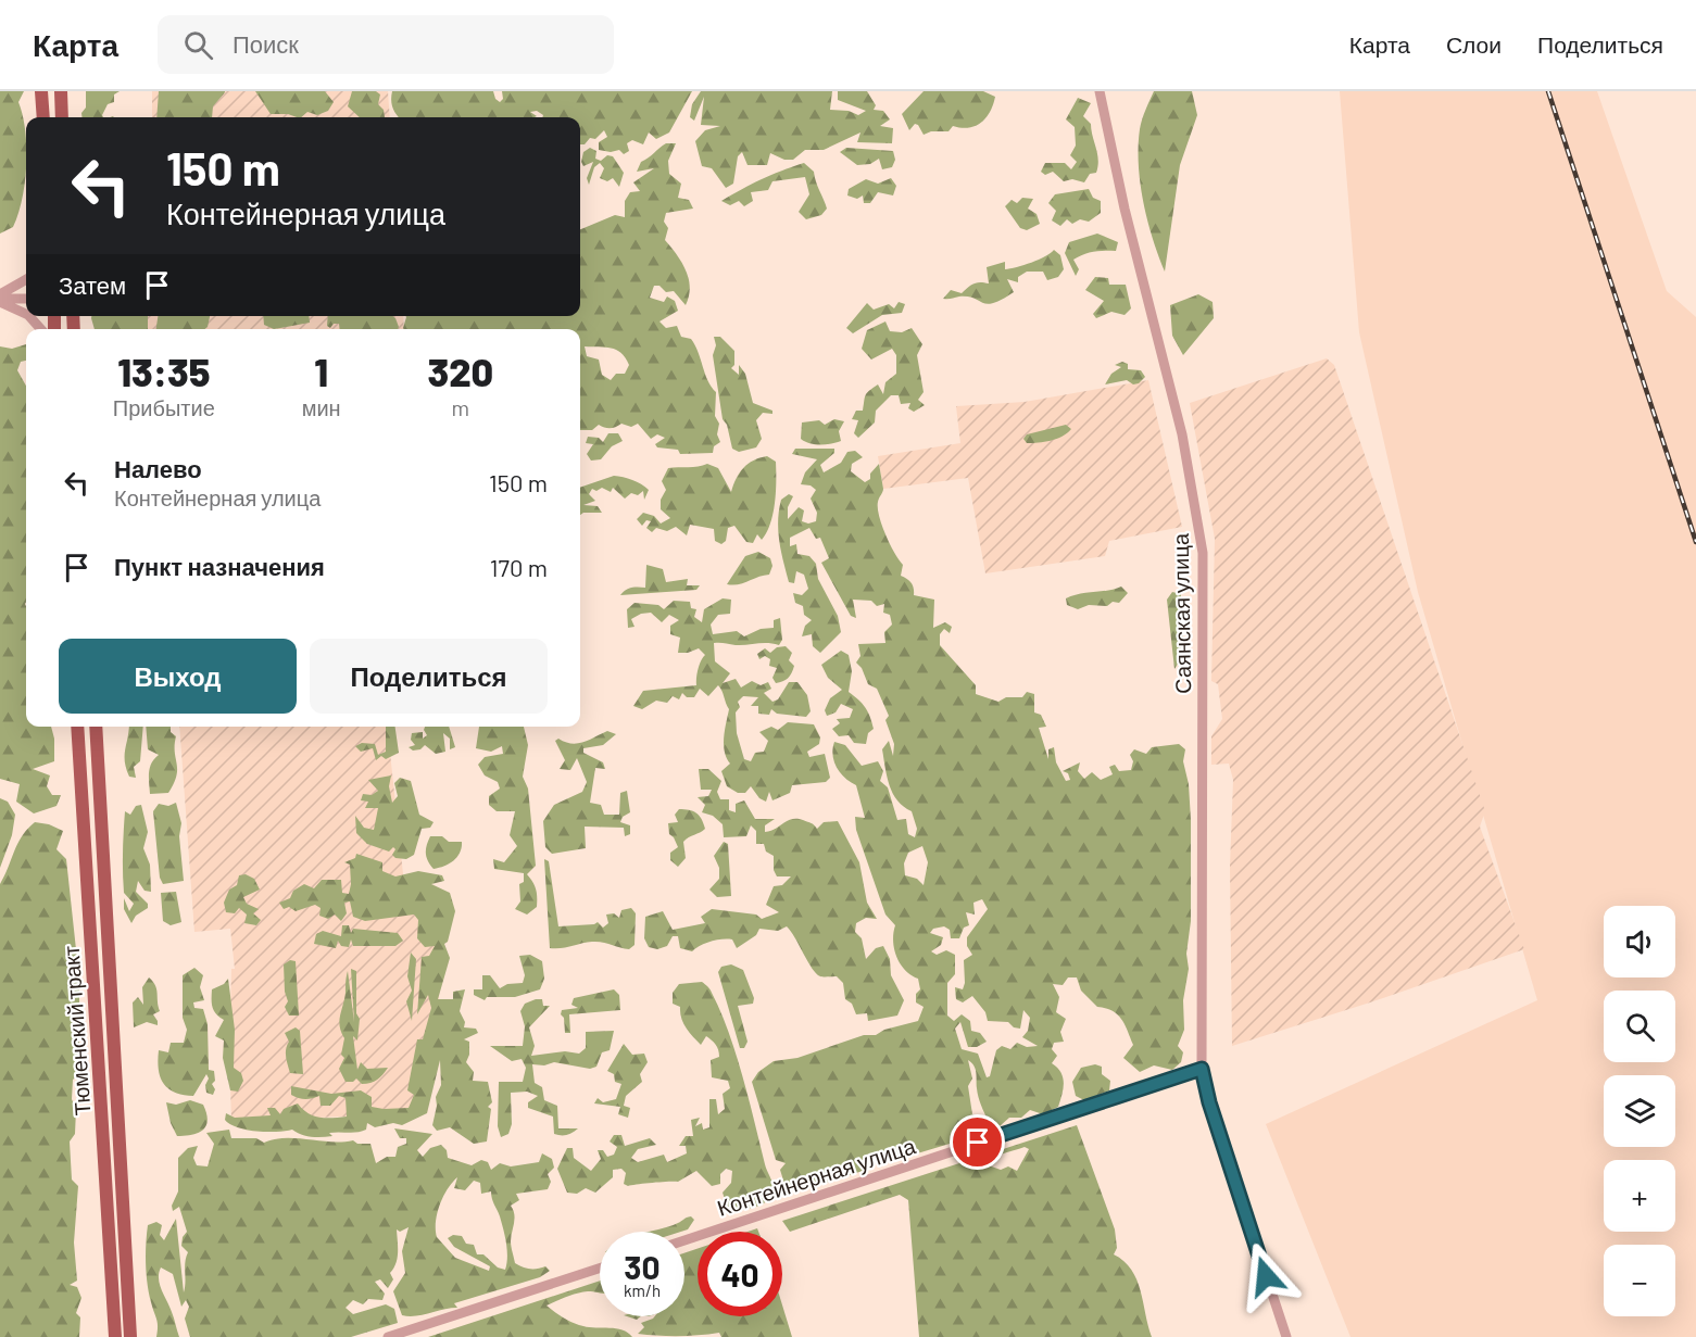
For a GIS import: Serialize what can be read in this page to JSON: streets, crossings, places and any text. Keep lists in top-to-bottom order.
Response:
{
  "streets": {
    "main road": ["Тюменский тракт"],
    "street": ["Саянская улица", "Контейнерная улица"]
  },
  "crossings": [
    ["Саянская улица", "Контейнерная улица"]
  ],
  "page": {
    "header": "Карта",
    "search": "Поиск",
    "nav": ["Карта", "Слои", "Поделиться"],
    "turn": ["150 m", "Контейнерная улица"],
    "then": "Затем",
    "eta": [
      "13:35",
      "Прибытие",
      "1",
      "мин",
      "320",
      "m"
    ],
    "list": [
      {
        "name": "Налево",
        "note": "Контейнерная улица",
        "value": "150 m"
      },
      {
        "name": "Пункт назначения",
        "value": "170 m"
      }
    ],
    "buttons": ["Выход", "Поделиться"],
    "map_buttons": ["+", "−"],
    "speed": "30 km/h",
    "limit": "40"
  }
}
